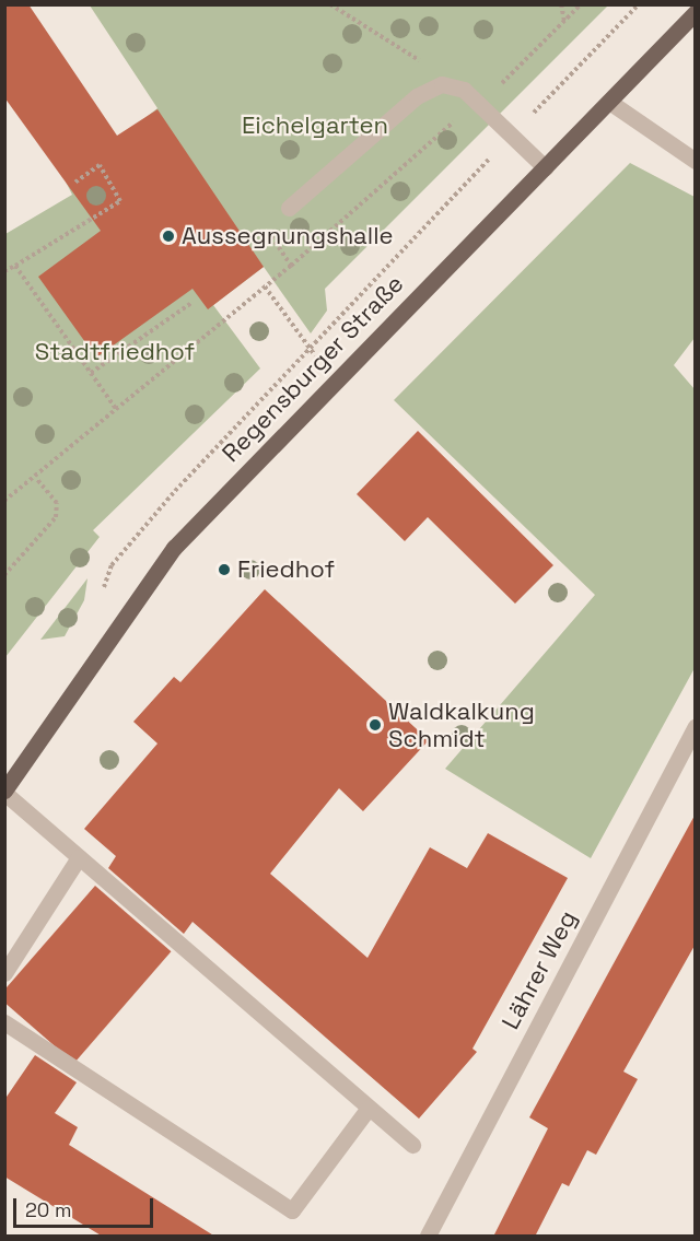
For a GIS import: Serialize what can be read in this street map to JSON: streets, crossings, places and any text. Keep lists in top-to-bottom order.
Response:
{
  "streets": {
    "main road": ["Regensburger Straße"],
    "street": ["Lährer Weg"]
  },
  "parks": ["Eichelgarten", "Stadtfriedhof"],
  "places": ["Aussegnungshalle", "Friedhof", "Waldkalkung Schmidt"],
  "scale_bar": "20 m"
}
